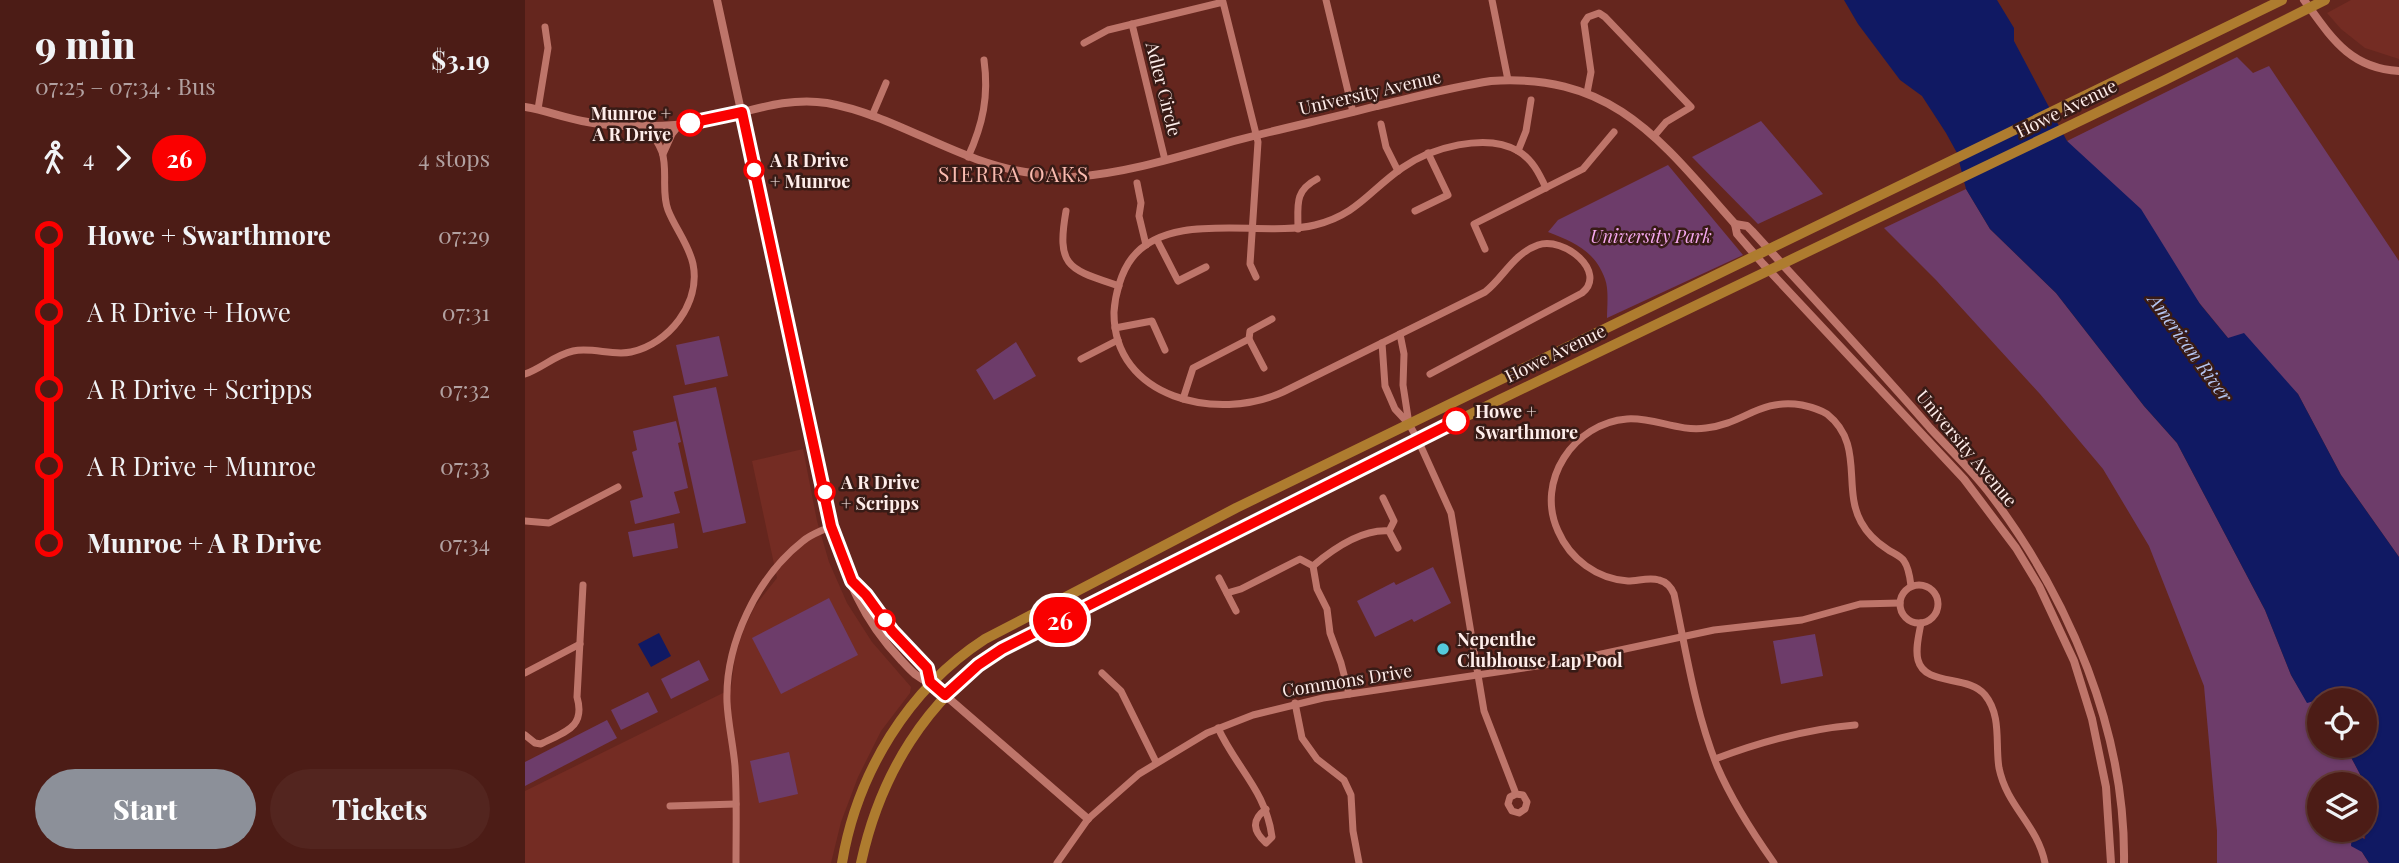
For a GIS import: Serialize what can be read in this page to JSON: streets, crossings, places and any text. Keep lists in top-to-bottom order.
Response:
{
  "streets": {
    "main road": ["Howe Avenue"],
    "street": ["Adler Circle", "University Avenue", "Commons Drive"]
  },
  "crossings": [
    ["Adler Circle", "University Avenue"]
  ],
  "districts": ["SIERRA OAKS"],
  "water": ["American River"],
  "parks": ["University Park"],
  "places": [
    "Munroe + A R Drive",
    "A R Drive + Munroe",
    "Howe + Swarthmore",
    "A R Drive + Scripps",
    "Nepenthe Clubhouse Lap Pool"
  ],
  "lines": ["bus line 26"],
  "page": {
    "heading": ["9 min", "07:25 – 07:34 · Bus", "$3.19"],
    "on_map": "26",
    "legs": ["4", "26", "4 stops"],
    "list": [
      {
        "name": "Howe + Swarthmore",
        "value": "07:29"
      },
      {
        "name": "A R Drive + Howe",
        "value": "07:31"
      },
      {
        "name": "A R Drive + Scripps",
        "value": "07:32"
      },
      {
        "name": "A R Drive + Munroe",
        "value": "07:33"
      },
      {
        "name": "Munroe + A R Drive",
        "value": "07:34"
      }
    ],
    "buttons": ["Start", "Tickets"]
  }
}
